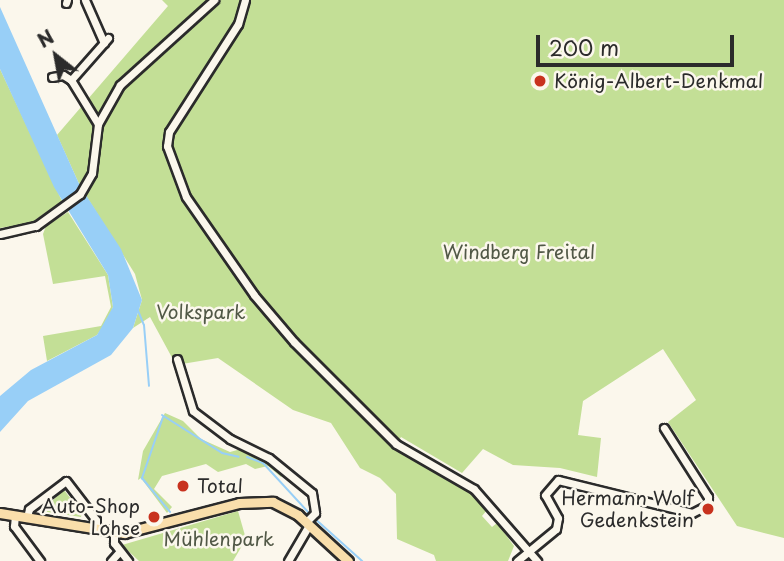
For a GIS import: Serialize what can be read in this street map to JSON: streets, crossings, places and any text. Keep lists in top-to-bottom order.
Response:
{
  "parks": ["Windberg Freital", "Volkspark", "Mühlenpark"],
  "places": [
    "König-Albert-Denkmal",
    "Total",
    "Hermann Wolf Gedenkstein",
    "Auto-Shop Lohse"
  ],
  "scale_bar": "200 m",
  "north": "top left"
}
